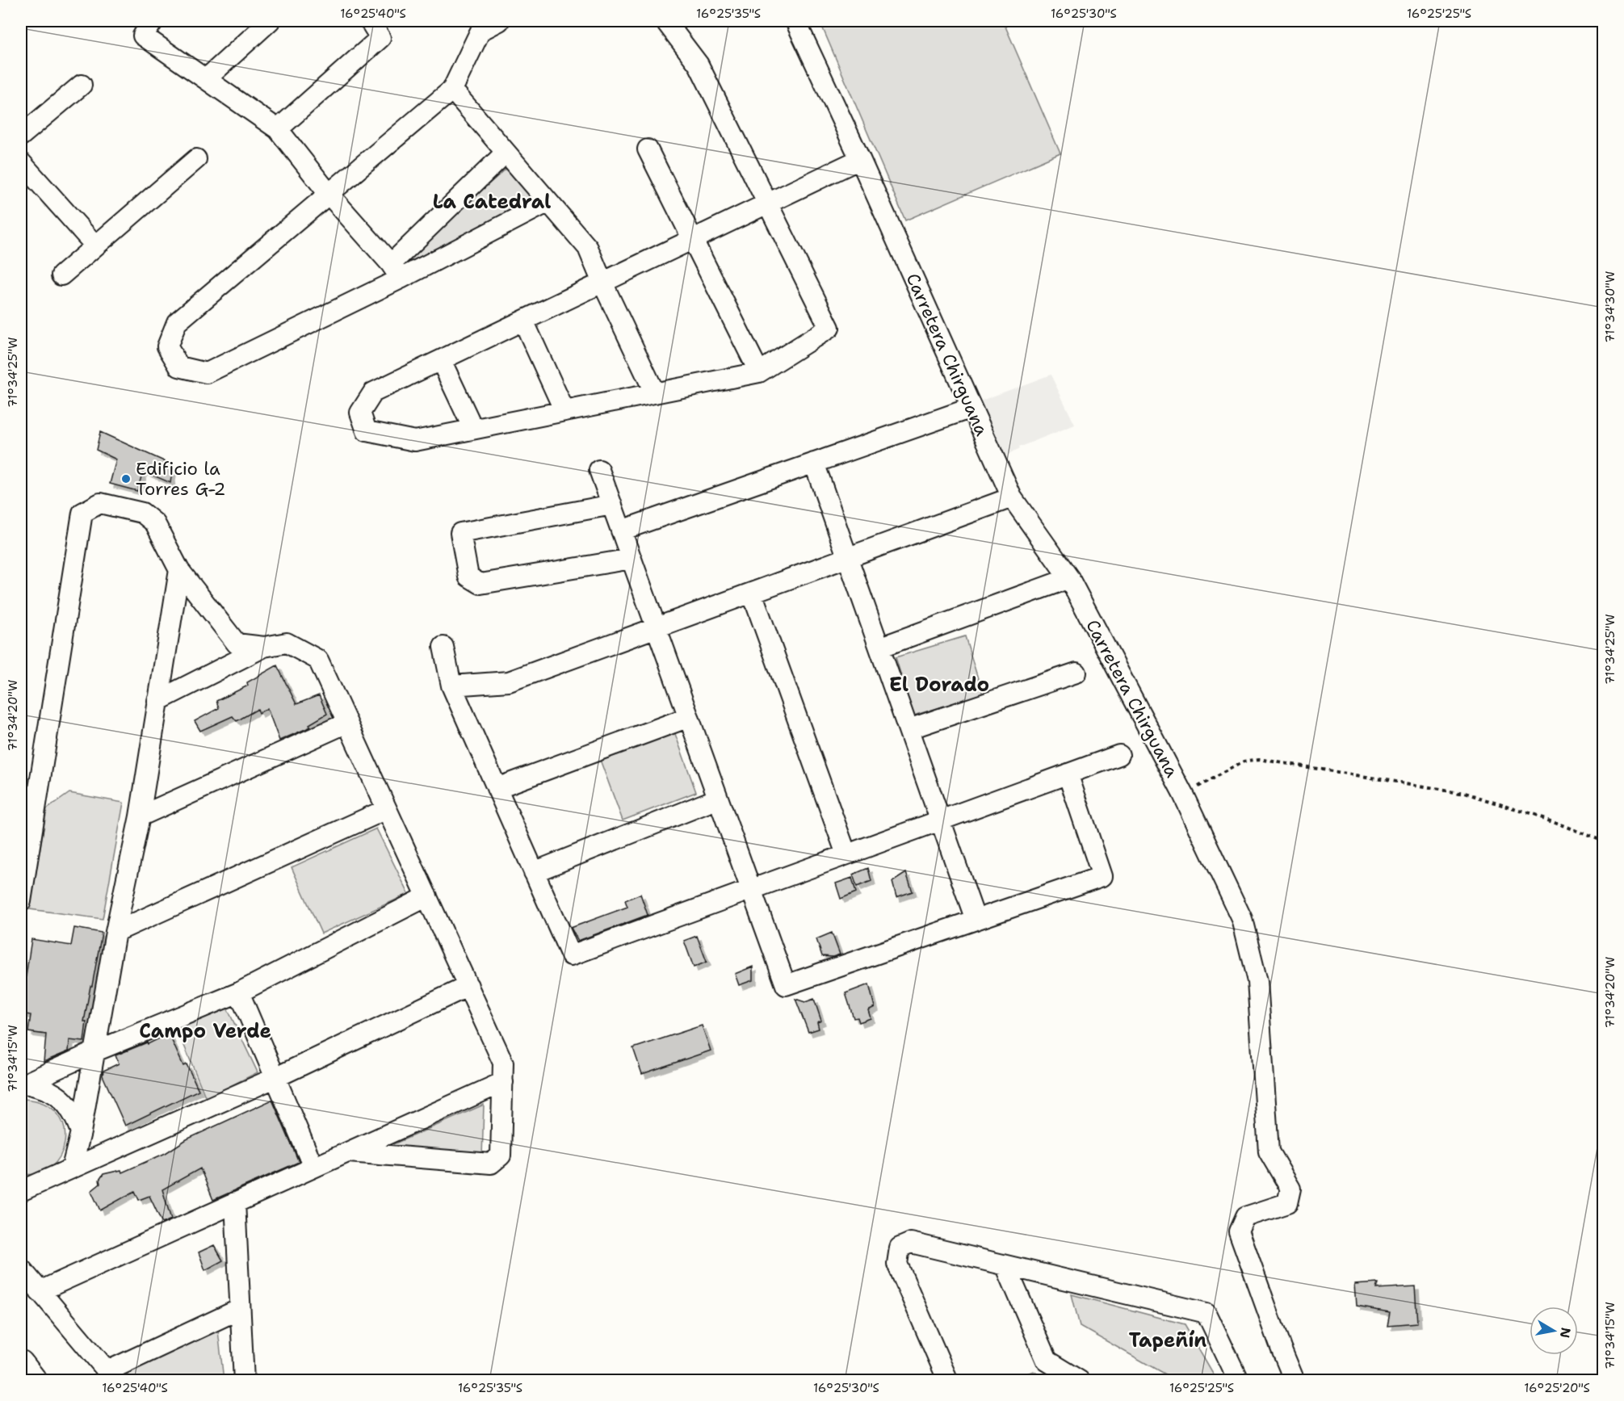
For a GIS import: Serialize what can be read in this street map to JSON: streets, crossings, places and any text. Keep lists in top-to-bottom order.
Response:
{
  "streets": {
    "street": ["Carretera Chirguana"]
  },
  "districts": [
    "La Catedral",
    "El Dorado",
    "Campo Verde",
    "Tapeñín"
  ],
  "places": ["Edificio la Torres G-2"],
  "north": "right",
  "coordinates": [
    "16°25'40\"S",
    "16°25'35\"S",
    "16°25'30\"S",
    "16°25'25\"S",
    "71°34'30\"W",
    "71°34'25\"W",
    "71°34'20\"W",
    "71°34'15\"W",
    "16°25'20\"S"
  ]
}
